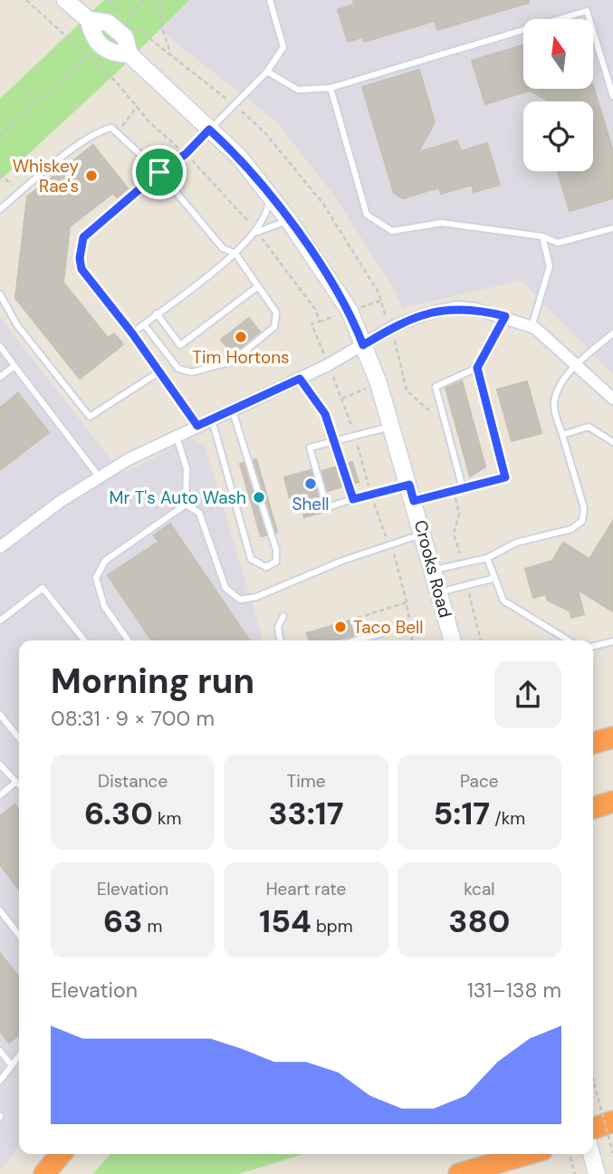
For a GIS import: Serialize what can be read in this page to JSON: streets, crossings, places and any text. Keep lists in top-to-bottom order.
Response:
{
  "streets": {
    "main road": ["Crooks Road"]
  },
  "places": [
    "Whiskey Rae's",
    "Tim Hortons",
    "Shell",
    "Mr T's Auto Wash",
    "Taco Bell"
  ],
  "north": "top",
  "page": {
    "heading": ["Morning run", "08:31 · 9 × 700 m"],
    "stats": [
      ["Distance", "6.30 km"],
      ["Time", "33:17"],
      ["Pace", "5:17 /km"],
      ["Elevation", "63 m"],
      ["Heart rate", "154 bpm"],
      ["kcal", "380"]
    ],
    "chart": ["Elevation", "131–138 m"]
  }
}
